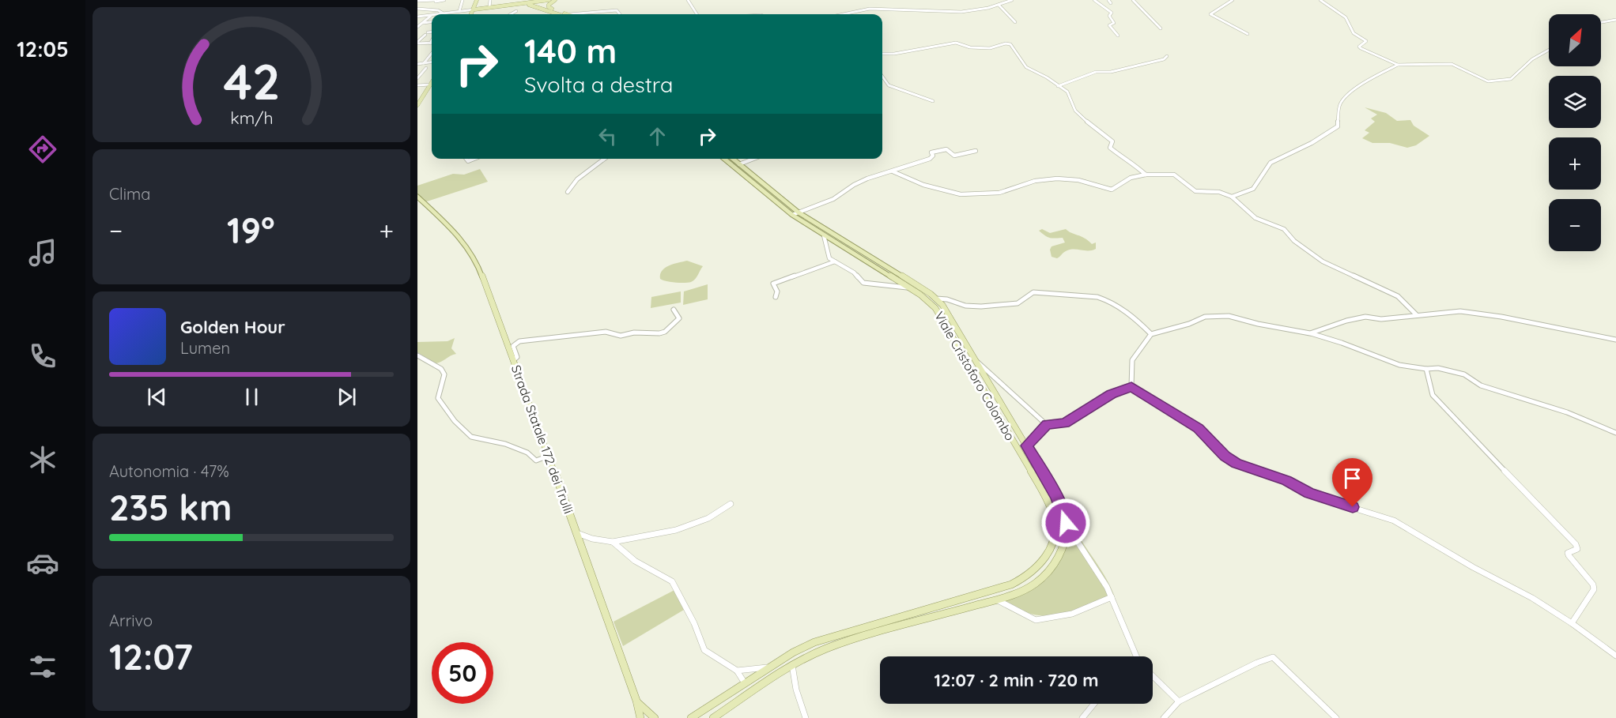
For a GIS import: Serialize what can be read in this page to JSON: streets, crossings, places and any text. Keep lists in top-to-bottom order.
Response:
{
  "streets": {
    "main road": ["Viale Cristoforo Colombo", "Strada Statale 172 dei Trulli"]
  },
  "north": "top right",
  "page": {
    "tabs": "12:05",
    "map_buttons": ["+", "−"],
    "turn": ["140 m", "Svolta a destra"],
    "tile": [
      "Clima",
      ["Autonomia · 47%", "235 km"],
      ["Arrivo", "12:07"]
    ],
    "heat": ["−", "19°", "+"],
    "song": ["Golden Hour", "Lumen"],
    "limit": "50",
    "trip": "12:07 · 2 min · 720 m",
    "gauge": ["42", "km/h"]
  }
}
